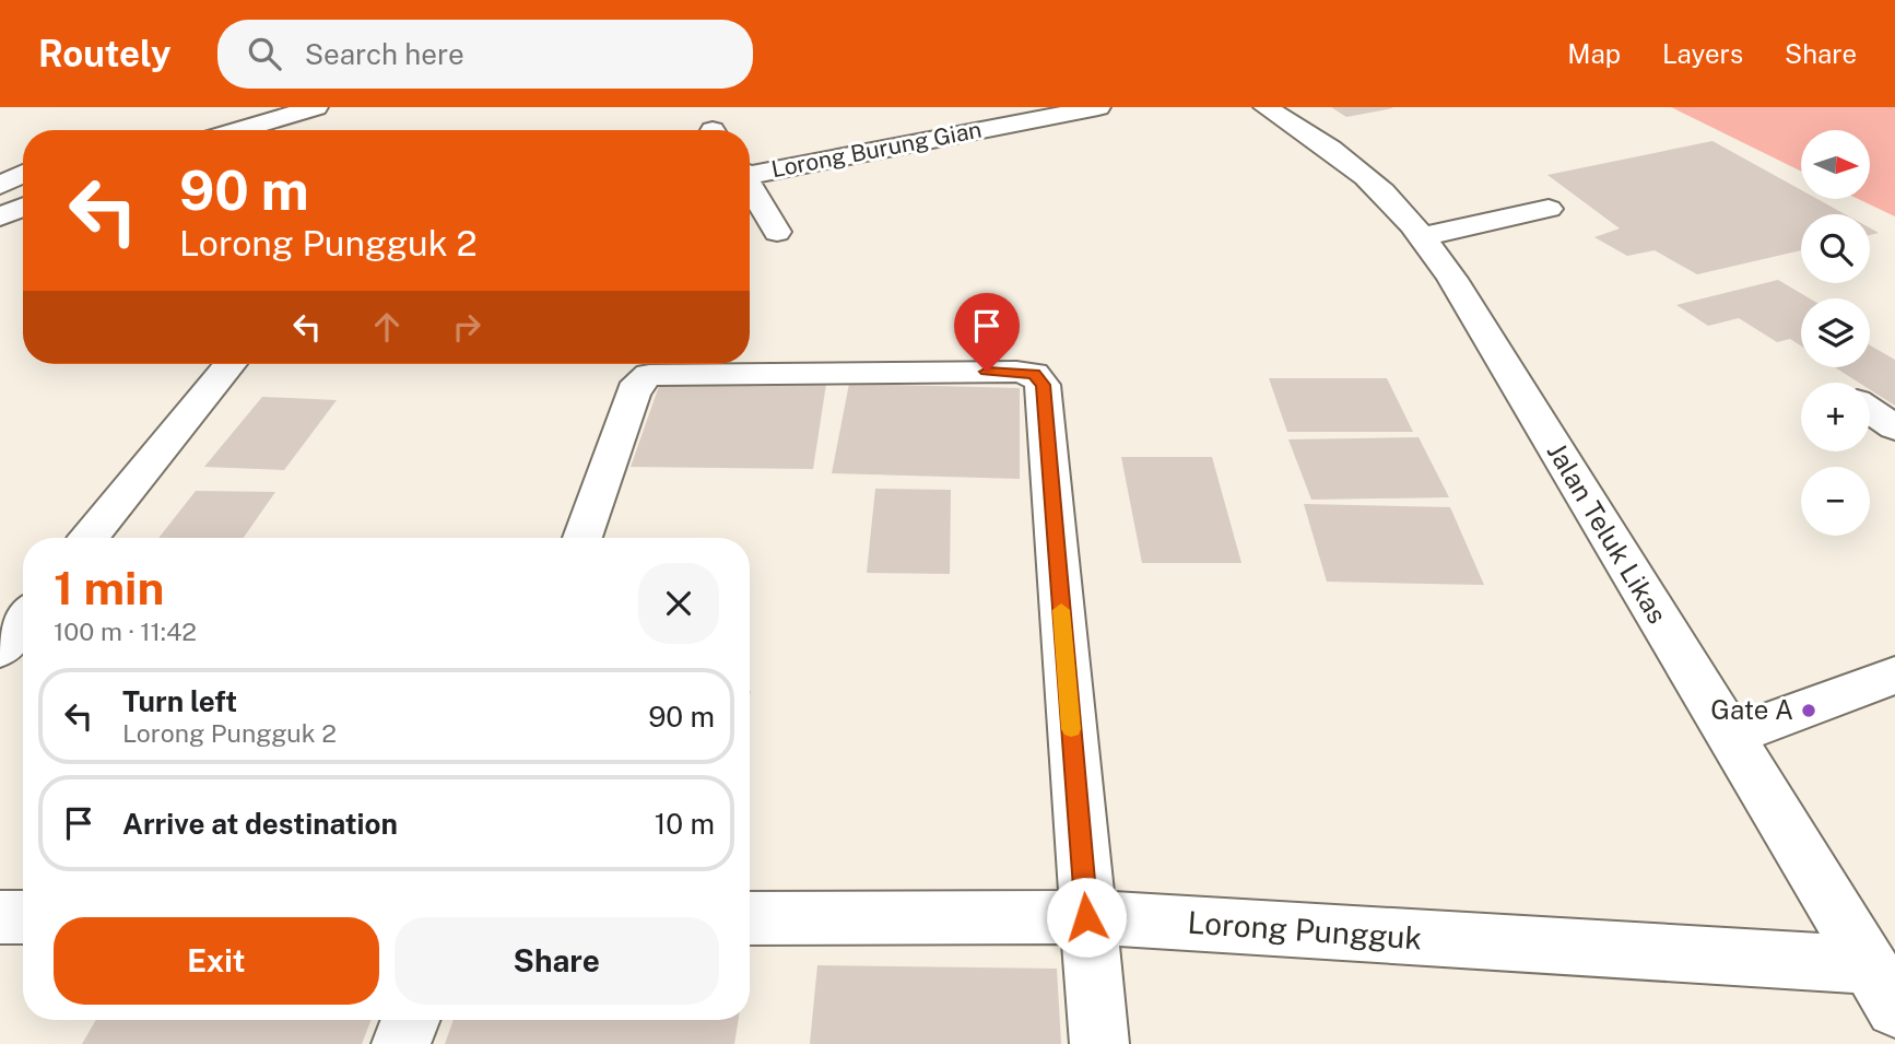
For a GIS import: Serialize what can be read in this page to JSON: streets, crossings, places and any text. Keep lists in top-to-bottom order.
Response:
{
  "streets": {
    "street": ["Lorong Burung Gian", "Jalan Teluk Likas", "Lorong Pungguk"]
  },
  "crossings": [
    ["Jalan Teluk Likas", "Lorong Pungguk"]
  ],
  "places": ["Gate A"],
  "north": "right",
  "page": {
    "header": "Routely",
    "search": "Search here",
    "nav": ["Map", "Layers", "Share"],
    "map_buttons": ["+", "−"],
    "turn": ["90 m", "Lorong Pungguk 2"],
    "heading": ["1 min", "100 m · 11:42"],
    "list": [
      {
        "name": "Turn left",
        "note": "Lorong Pungguk 2",
        "value": "90 m"
      },
      {
        "name": "Arrive at destination",
        "value": "10 m"
      }
    ],
    "buttons": ["Exit", "Share"]
  }
}
